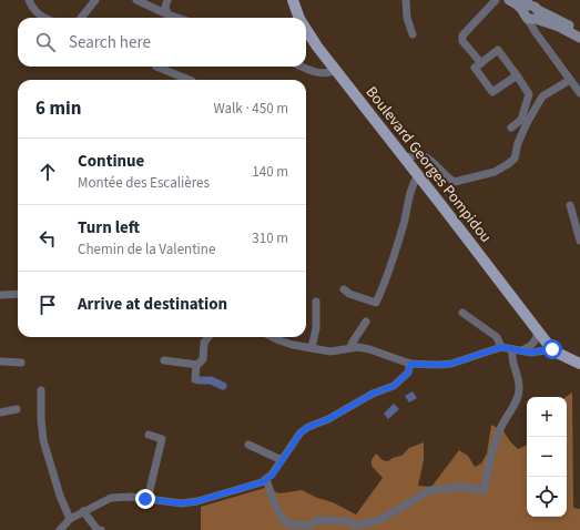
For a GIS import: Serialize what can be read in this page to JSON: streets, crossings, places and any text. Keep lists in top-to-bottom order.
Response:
{
  "streets": {
    "main road": ["Boulevard Georges Pompidou"]
  },
  "page": {
    "search": "Search here",
    "heading": ["6 min", "Walk · 450 m"],
    "list": [
      ["Continue", "Montée des Escalières", "140 m"],
      ["Turn left", "Chemin de la Valentine", "310 m"],
      "Arrive at destination"
    ],
    "map_buttons": ["+", "−"]
  }
}
